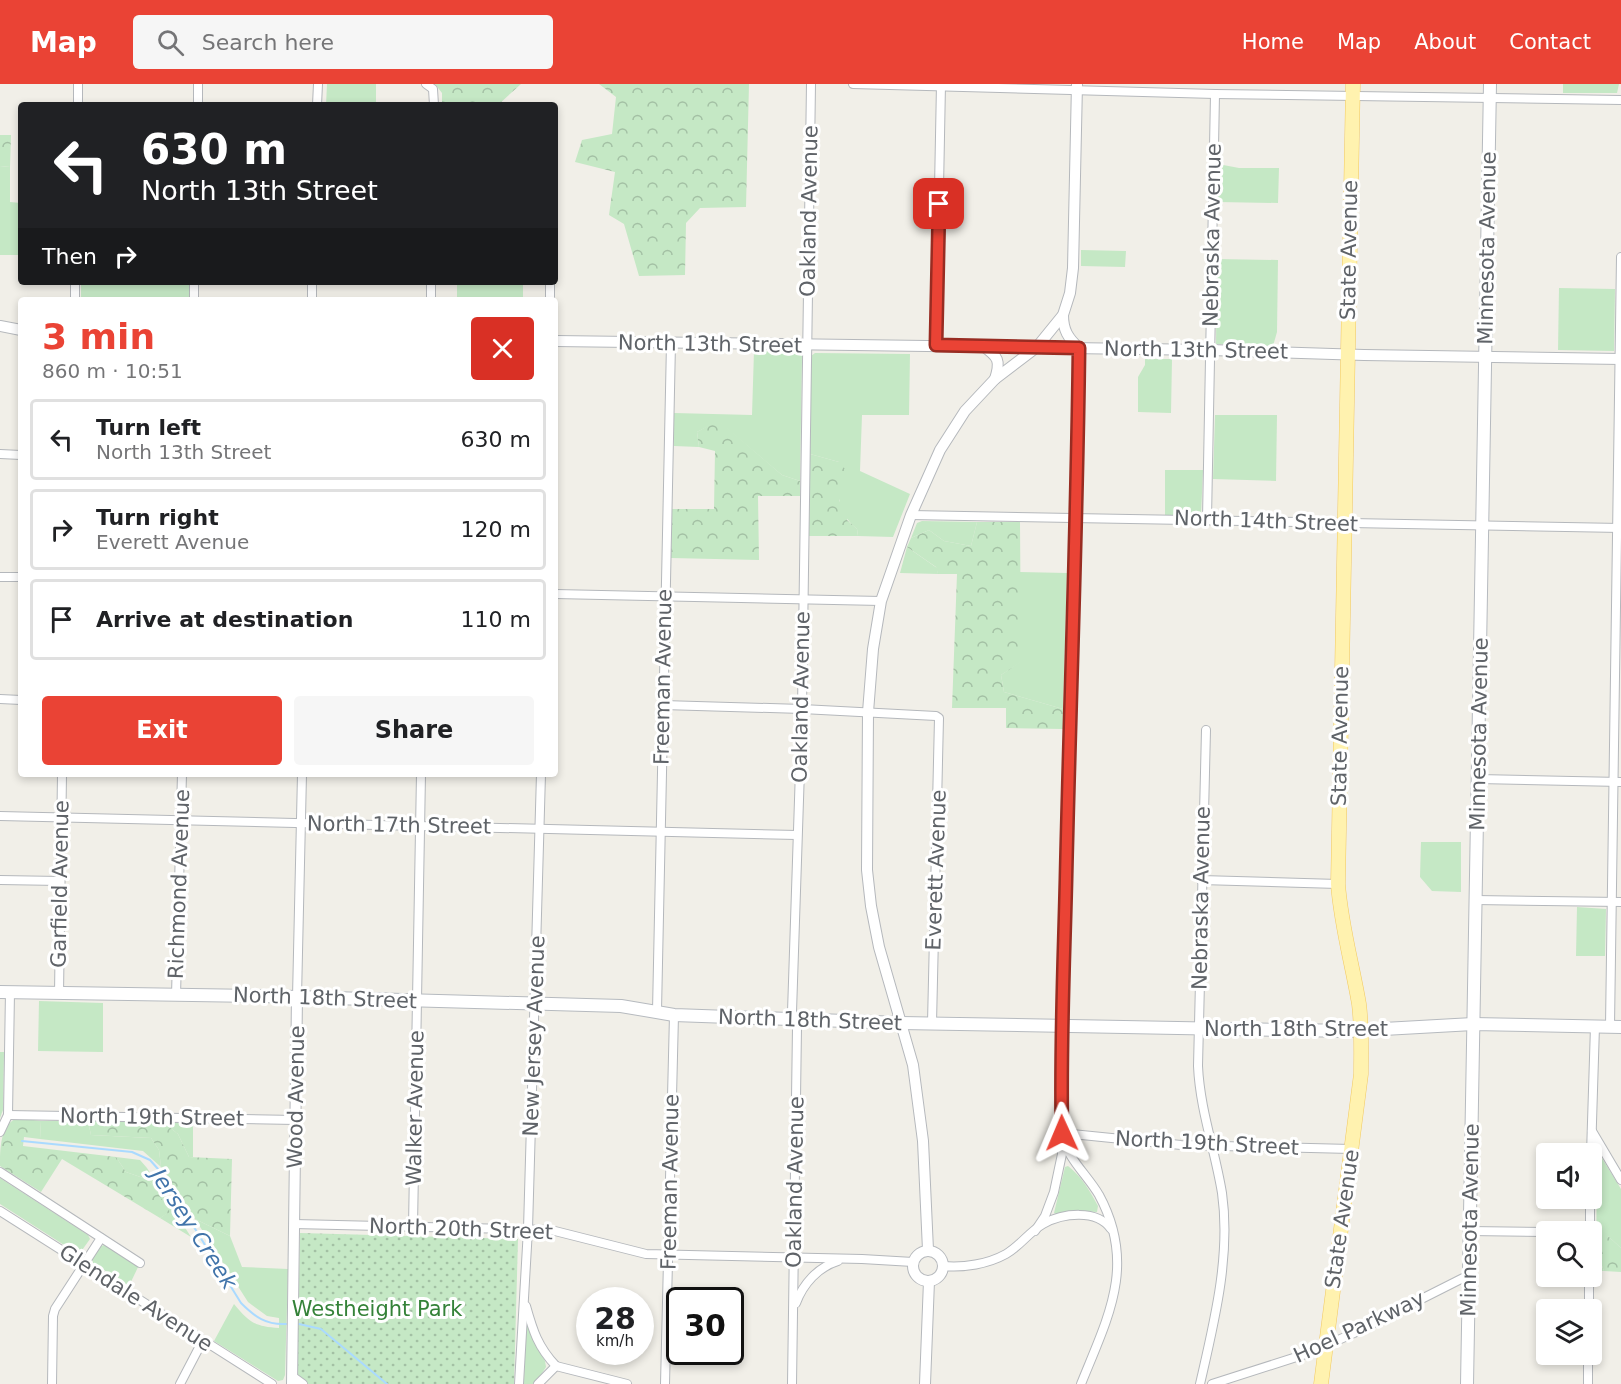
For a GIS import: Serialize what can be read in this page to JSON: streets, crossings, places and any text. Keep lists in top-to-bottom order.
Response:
{
  "streets": {
    "main road": ["Minnesota Avenue", "State Avenue", "North 18th Street"],
    "street": [
      "Oakland Avenue",
      "Nebraska Avenue",
      "North 13th Street",
      "North 14th Street",
      "Freeman Avenue",
      "North 17th Street",
      "Everett Avenue",
      "Garfield Avenue",
      "Richmond Avenue",
      "New Jersey Avenue",
      "Wood Avenue",
      "Walker Avenue",
      "North 19th Street",
      "North 20th Street",
      "Glendale Avenue",
      "Hoel Parkway"
    ]
  },
  "crossings": [
    ["Oakland Avenue", "North 13th Street"],
    ["Oakland Avenue", "North 17th Street"],
    ["Oakland Avenue", "North 18th Street"],
    ["Oakland Avenue", "North 20th Street"],
    ["Nebraska Avenue", "North 13th Street"],
    ["Nebraska Avenue", "North 14th Street"],
    ["Nebraska Avenue", "North 18th Street"],
    ["Nebraska Avenue", "North 19th Street"],
    ["Minnesota Avenue", "North 13th Street"],
    ["Minnesota Avenue", "North 14th Street"],
    ["Minnesota Avenue", "North 18th Street"],
    ["Minnesota Avenue", "Hoel Parkway"],
    ["State Avenue", "North 13th Street"],
    ["State Avenue", "North 14th Street"],
    ["State Avenue", "North 18th Street"],
    ["State Avenue", "North 19th Street"],
    ["State Avenue", "Hoel Parkway"],
    ["North 13th Street", "Freeman Avenue"],
    ["Freeman Avenue", "North 17th Street"],
    ["Freeman Avenue", "North 18th Street"],
    ["Freeman Avenue", "North 20th Street"],
    ["North 17th Street", "Garfield Avenue"],
    ["North 17th Street", "Richmond Avenue"],
    ["North 17th Street", "New Jersey Avenue"],
    ["North 17th Street", "Wood Avenue"],
    ["North 17th Street", "Walker Avenue"],
    ["Everett Avenue", "North 18th Street"],
    ["Garfield Avenue", "North 18th Street"],
    ["Richmond Avenue", "North 18th Street"],
    ["North 18th Street", "New Jersey Avenue"],
    ["North 18th Street", "Wood Avenue"],
    ["North 18th Street", "Walker Avenue"],
    ["New Jersey Avenue", "North 20th Street"],
    ["Wood Avenue", "North 19th Street"],
    ["Wood Avenue", "North 20th Street"],
    ["Walker Avenue", "North 20th Street"]
  ],
  "water": ["Jersey Creek"],
  "parks": ["Westheight Park"],
  "page": {
    "header": "Map",
    "search": "Search here",
    "nav": [
      "Home",
      "Map",
      "About",
      "Contact"
    ],
    "turn": ["630 m", "North 13th Street"],
    "then": "Then",
    "heading": ["3 min", "860 m · 10:51"],
    "list": [
      {
        "name": "Turn left",
        "note": "North 13th Street",
        "value": "630 m"
      },
      {
        "name": "Turn right",
        "note": "Everett Avenue",
        "value": "120 m"
      },
      {
        "name": "Arrive at destination",
        "value": "110 m"
      }
    ],
    "buttons": ["Exit", "Share"],
    "speed": "28 km/h",
    "limit": "30"
  }
}
